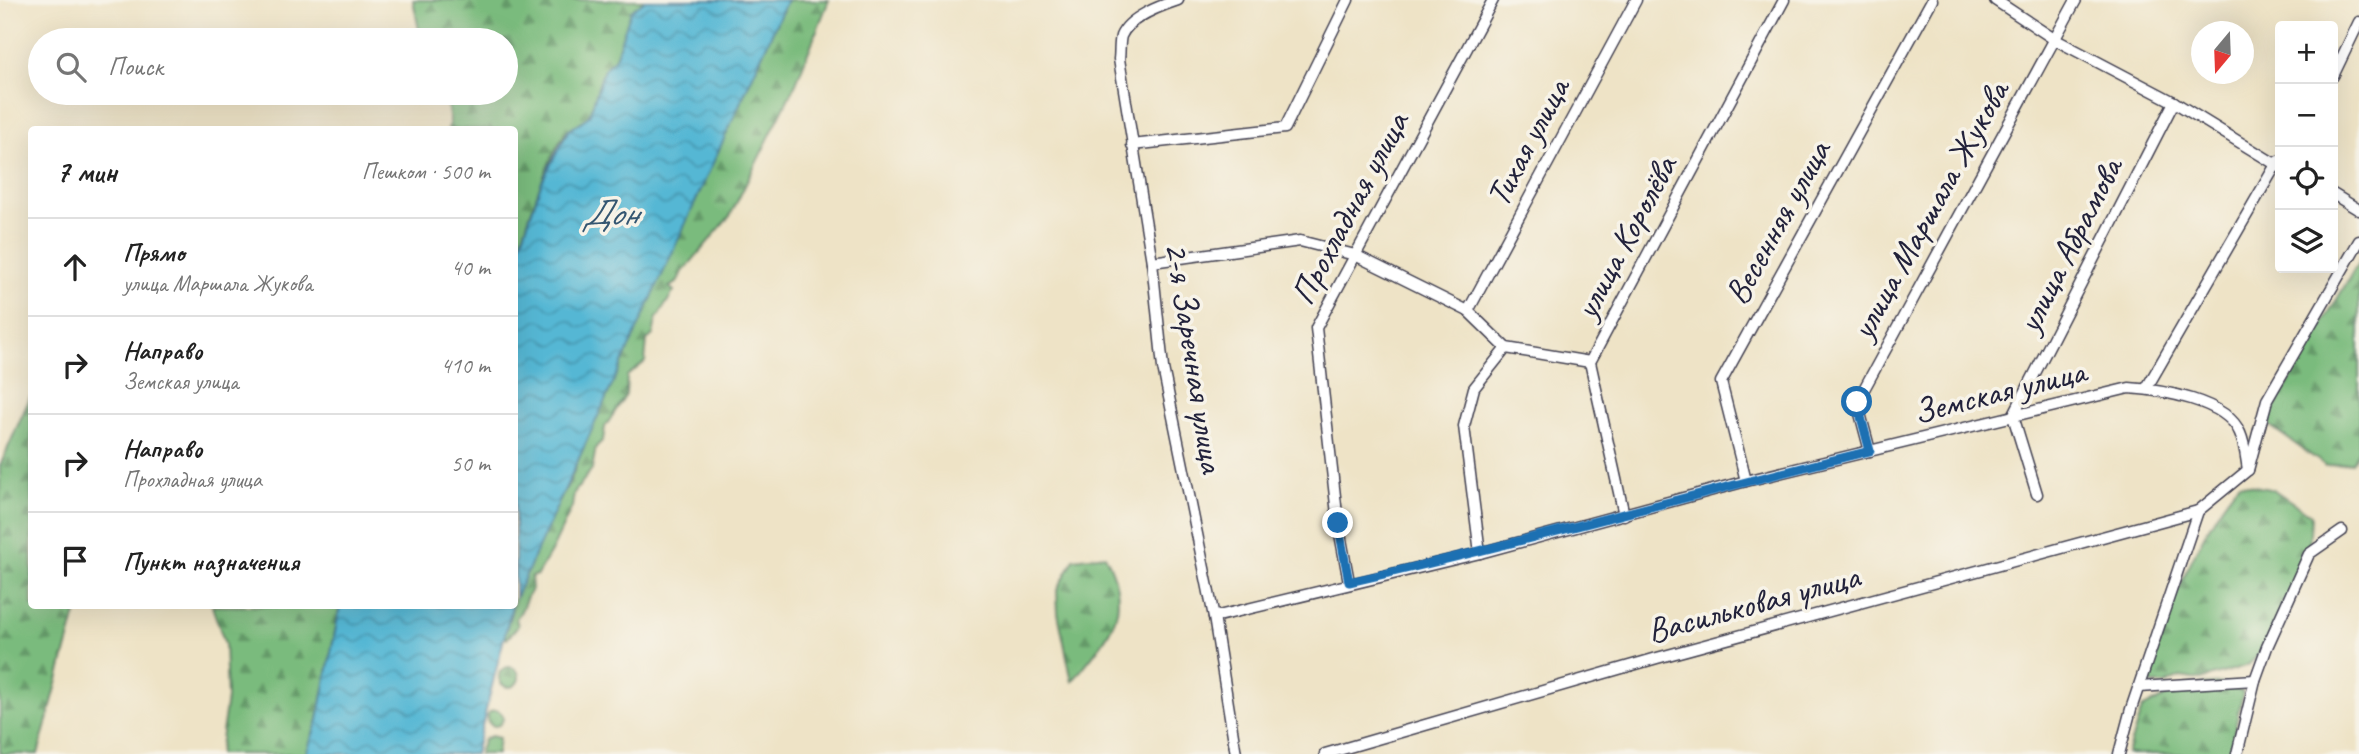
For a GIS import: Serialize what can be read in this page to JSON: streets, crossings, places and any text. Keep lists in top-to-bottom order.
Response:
{
  "streets": {
    "street": [
      "Тихая улица",
      "Прохладная улица",
      "улица Маршала Жукова",
      "Весенняя улица",
      "улица Королёва",
      "улица Абрамова",
      "2-я Заречная улица",
      "Земская улица",
      "Васильковая улица"
    ]
  },
  "crossings": [
    ["Прохладная улица", "Земская улица"],
    ["улица Маршала Жукова", "Земская улица"],
    ["Весенняя улица", "Земская улица"],
    ["улица Королёва", "Земская улица"],
    ["улица Абрамова", "Земская улица"],
    ["2-я Заречная улица", "Земская улица"]
  ],
  "water": ["Дон"],
  "north": "bottom",
  "page": {
    "map_buttons": ["+", "−"],
    "search": "Поиск",
    "heading": ["7 мин", "Пешком · 500 m"],
    "list": [
      ["Прямо", "улица Маршала Жукова", "40 m"],
      ["Направо", "Земская улица", "410 m"],
      ["Направо", "Прохладная улица", "50 m"],
      "Пункт назначения"
    ]
  }
}
